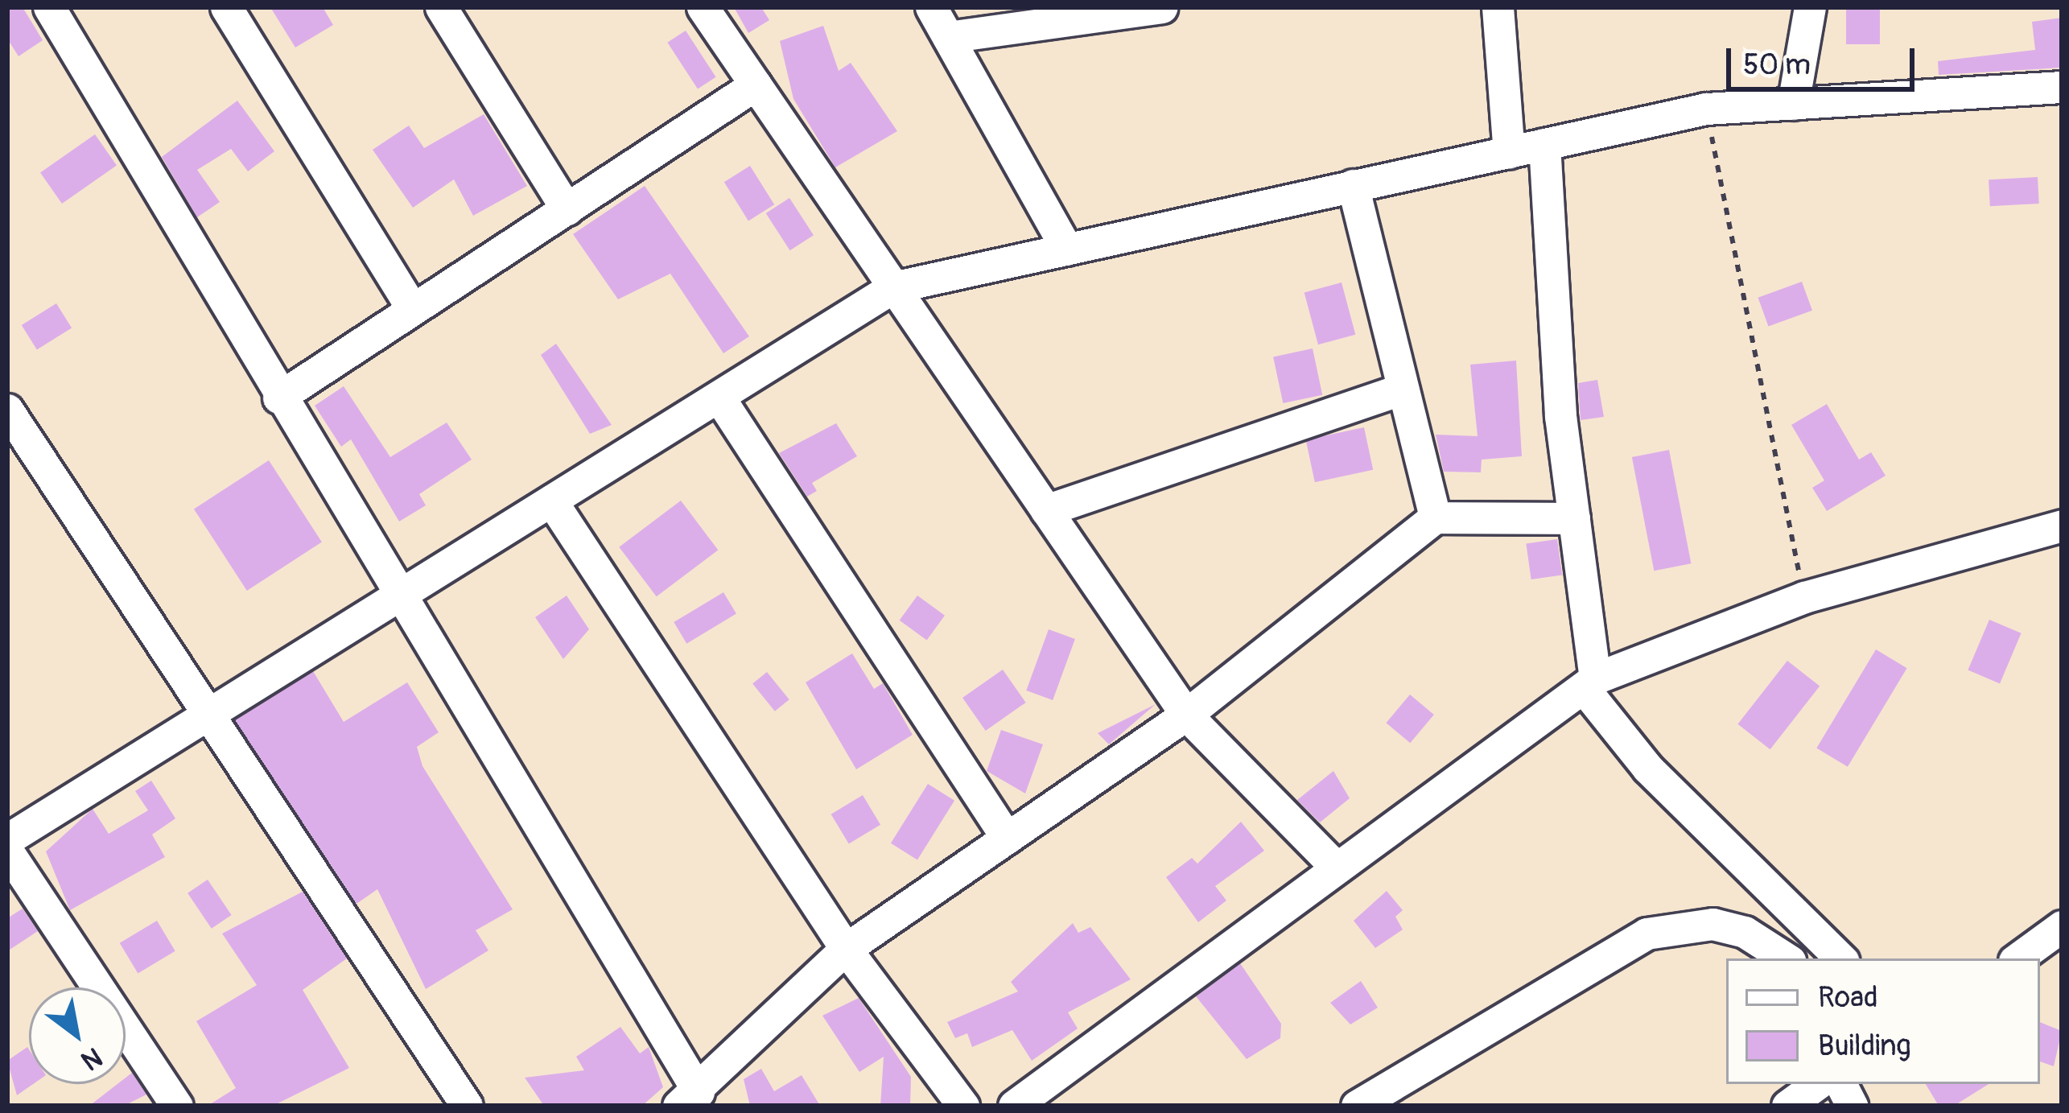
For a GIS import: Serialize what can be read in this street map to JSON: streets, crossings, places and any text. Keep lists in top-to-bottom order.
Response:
{
  "legend": ["Road", "Building"],
  "scale_bar": "50 m",
  "north": "bottom right"
}
